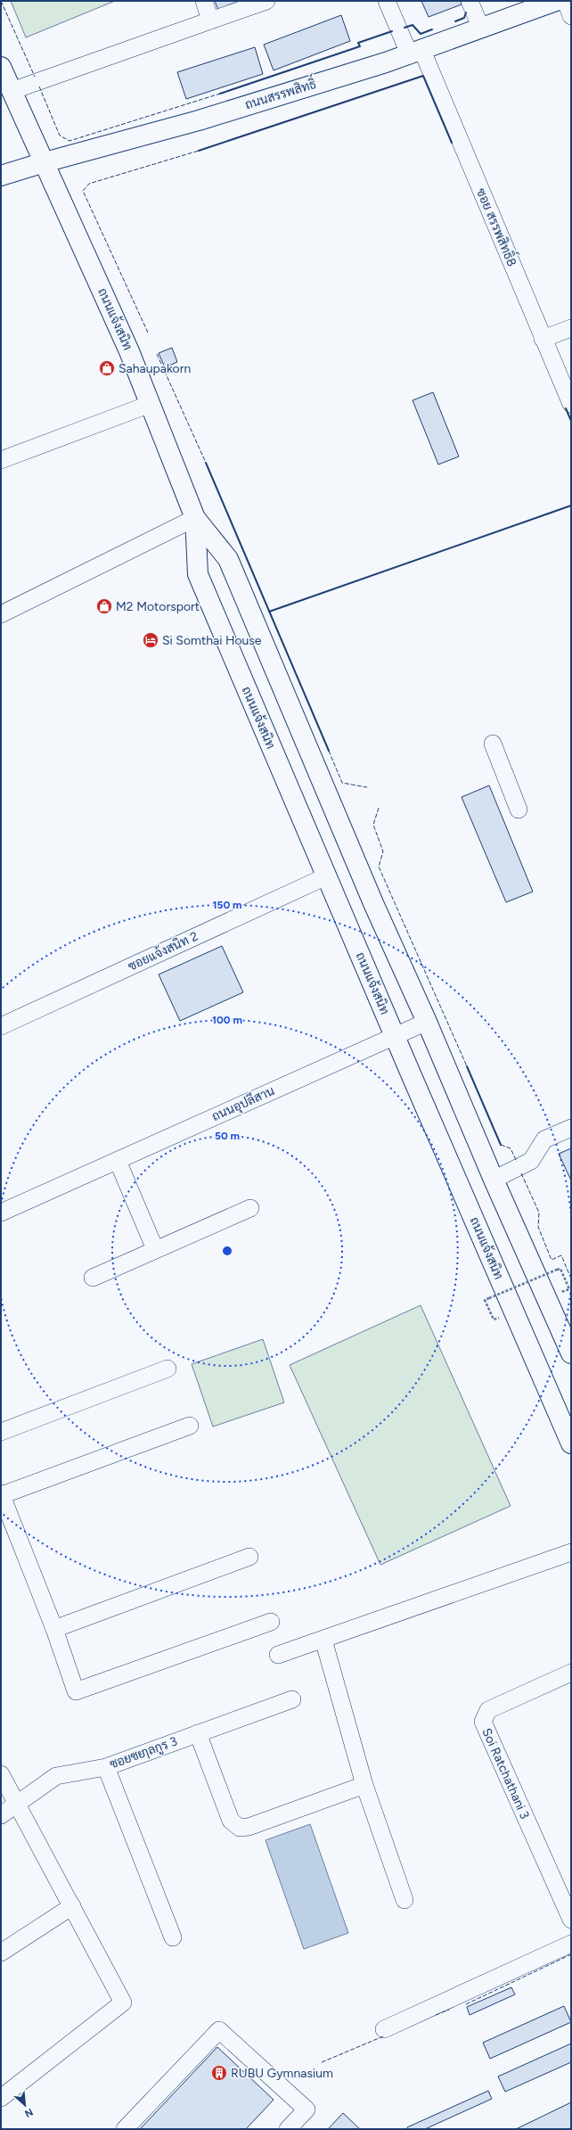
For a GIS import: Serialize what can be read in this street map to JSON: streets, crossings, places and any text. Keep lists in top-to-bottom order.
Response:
{
  "streets": {
    "main road": ["ถนนสรรพสิทธิ์", "ถนนแจ้งสนิท"],
    "street": [
      "ซอย สรรพสิทธิ์8",
      "ซอยแจ้งสนิท 2",
      "ถนนอุปลีสาน",
      "ซอยซยๅลกูร 3",
      "Soi Ratchathani 3"
    ]
  },
  "crossings": [
    ["ถนนสรรพสิทธิ์", "ซอย สรรพสิทธิ์8"],
    ["ถนนสรรพสิทธิ์", "ถนนแจ้งสนิท"],
    ["ถนนแจ้งสนิท", "ซอยแจ้งสนิท 2"],
    ["ถนนแจ้งสนิท", "ถนนอุปลีสาน"]
  ],
  "places": {
    "shop": ["Sahaupakorn", "M2 Motorsport"],
    "hotel": ["Si Somthai House"],
    "building": ["RUBU Gymnasium"]
  },
  "north": "bottom right",
  "rings": ["150 m", "100 m", "50 m"]
}
